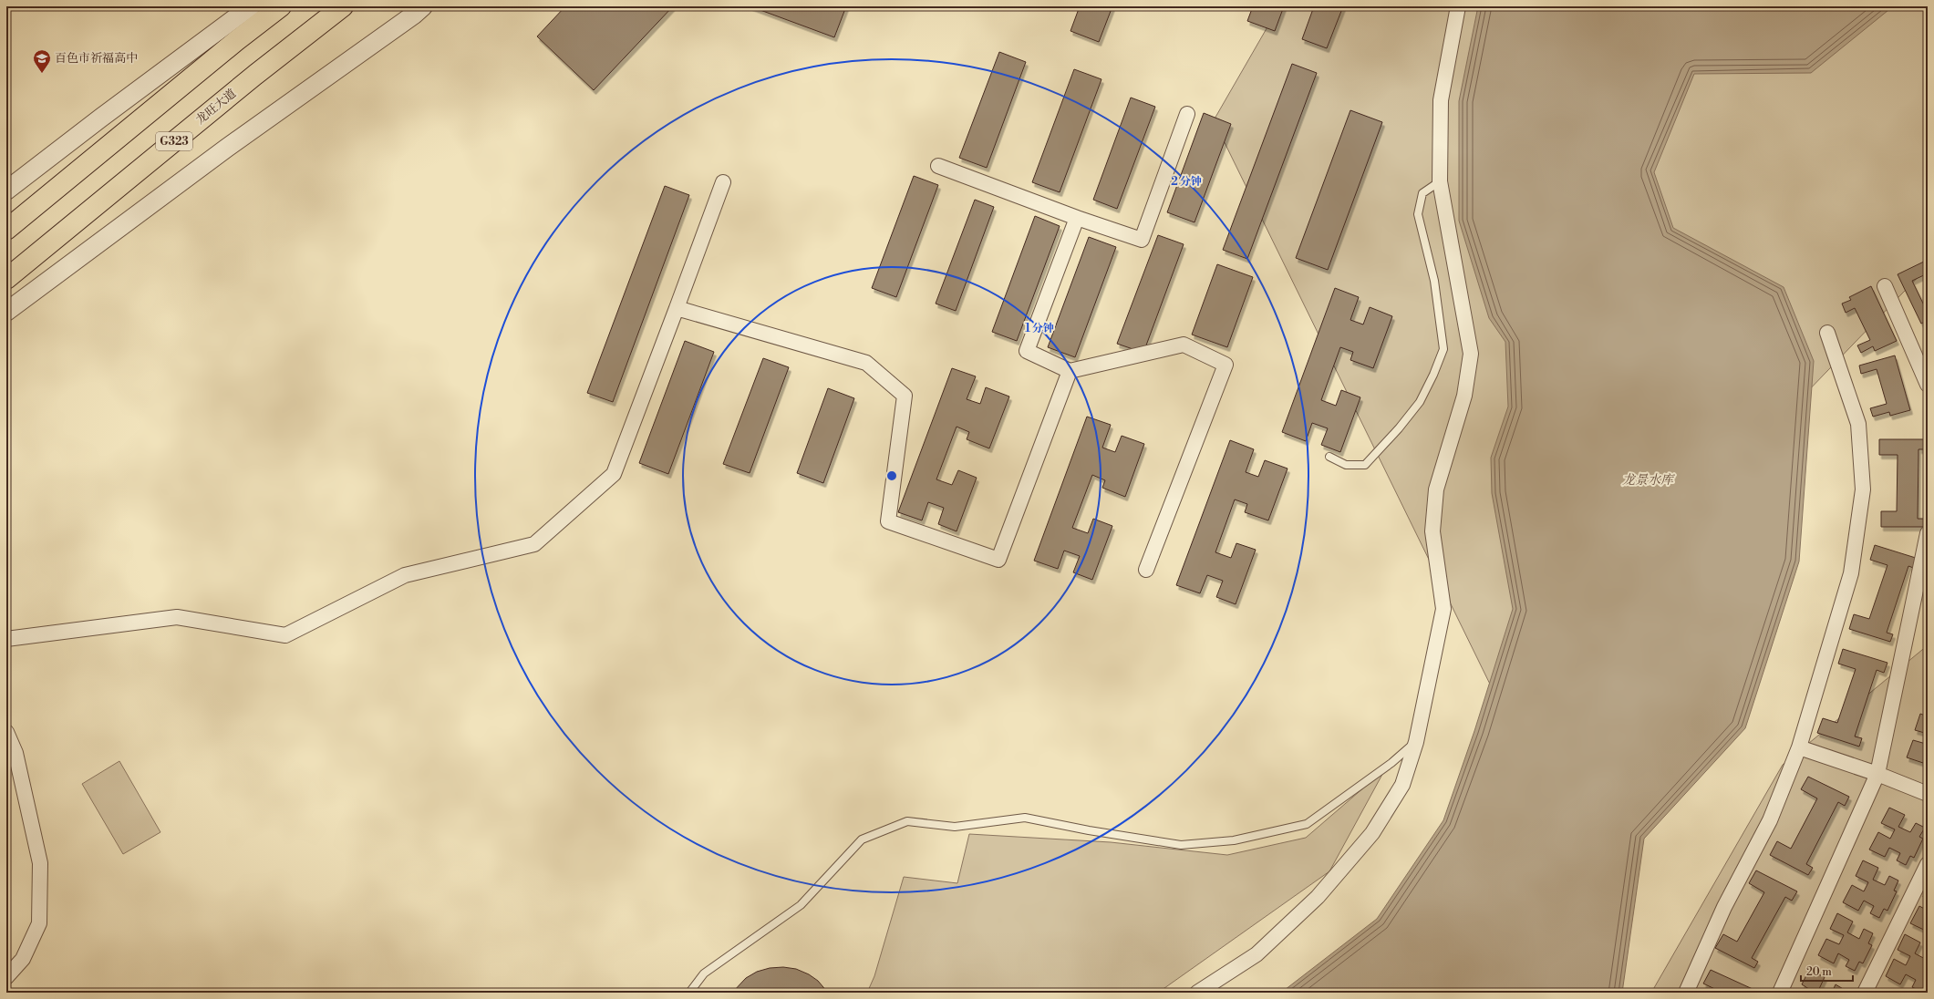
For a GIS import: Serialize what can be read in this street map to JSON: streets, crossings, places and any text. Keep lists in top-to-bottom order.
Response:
{
  "streets": {
    "highway": ["龙旺大道", "G323"]
  },
  "water": ["龙景水库"],
  "places": {
    "school or university": ["百色市祈福高中"]
  },
  "scale_bar": "20 m",
  "rings": ["2 分钟", "1 分钟"]
}
